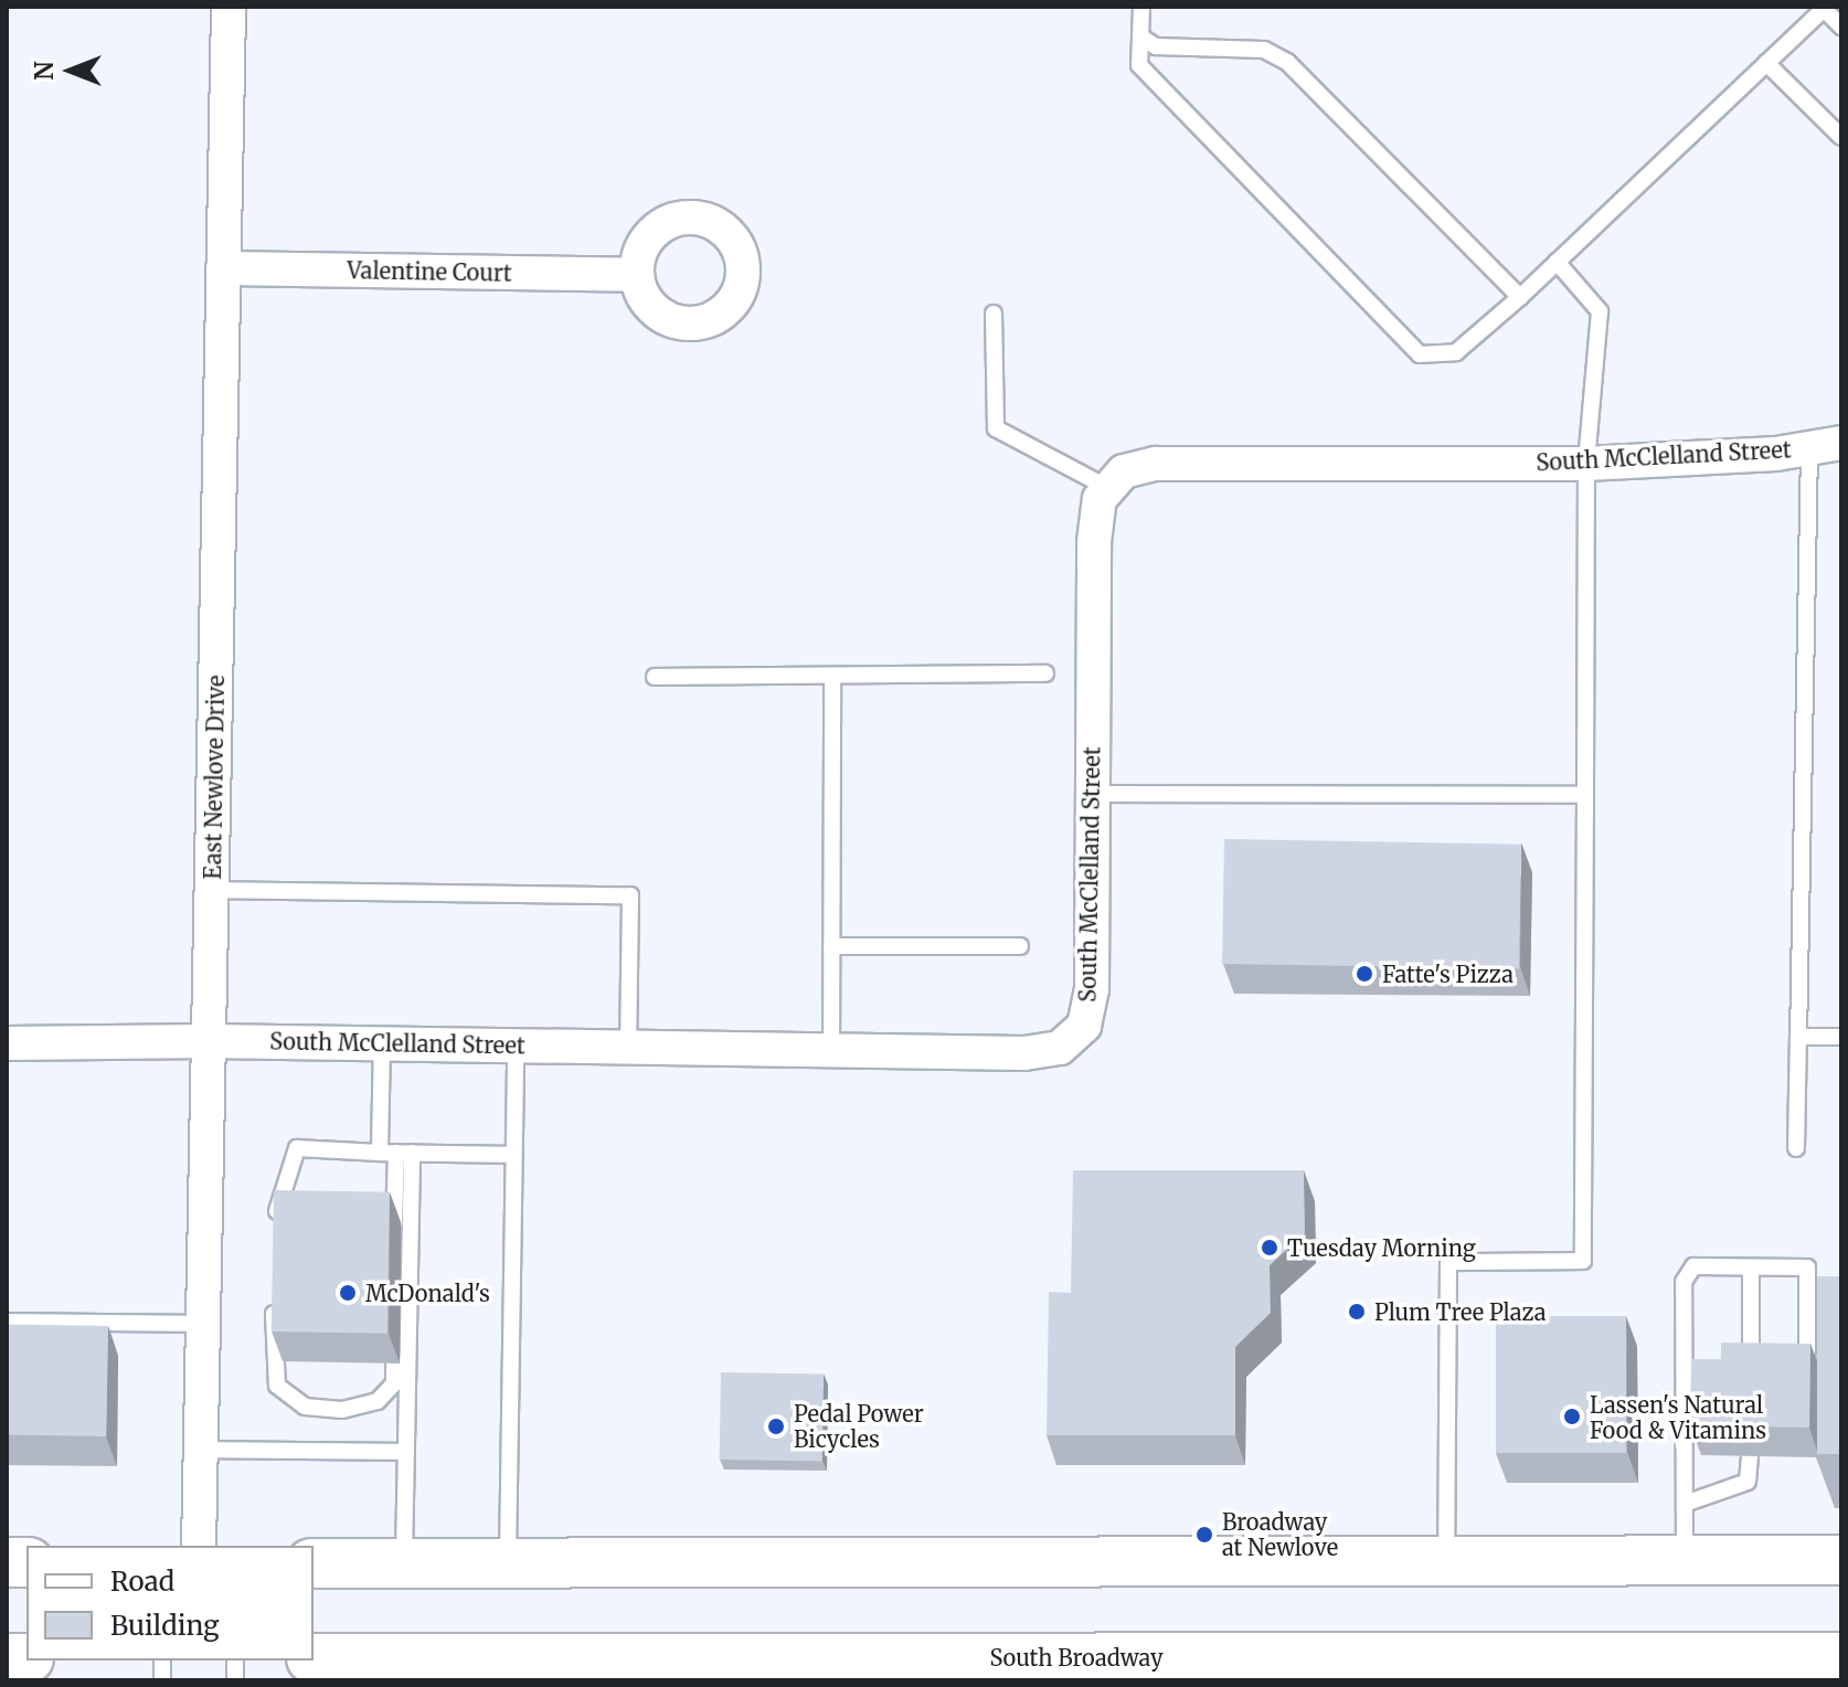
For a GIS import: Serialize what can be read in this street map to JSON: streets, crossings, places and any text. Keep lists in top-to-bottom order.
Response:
{
  "streets": {
    "main road": ["South Broadway"],
    "street": ["Valentine Court", "South McClelland Street", "East Newlove Drive"]
  },
  "crossings": [
    ["Valentine Court", "East Newlove Drive"],
    ["South McClelland Street", "East Newlove Drive"]
  ],
  "places": [
    "Fatte's Pizza",
    "Tuesday Morning",
    "McDonald's",
    "Plum Tree Plaza",
    "Lassen's Natural Food & Vitamins",
    "Pedal Power Bicycles",
    "Broadway at Newlove"
  ],
  "legend": ["Road", "Building"],
  "north": "left"
}
